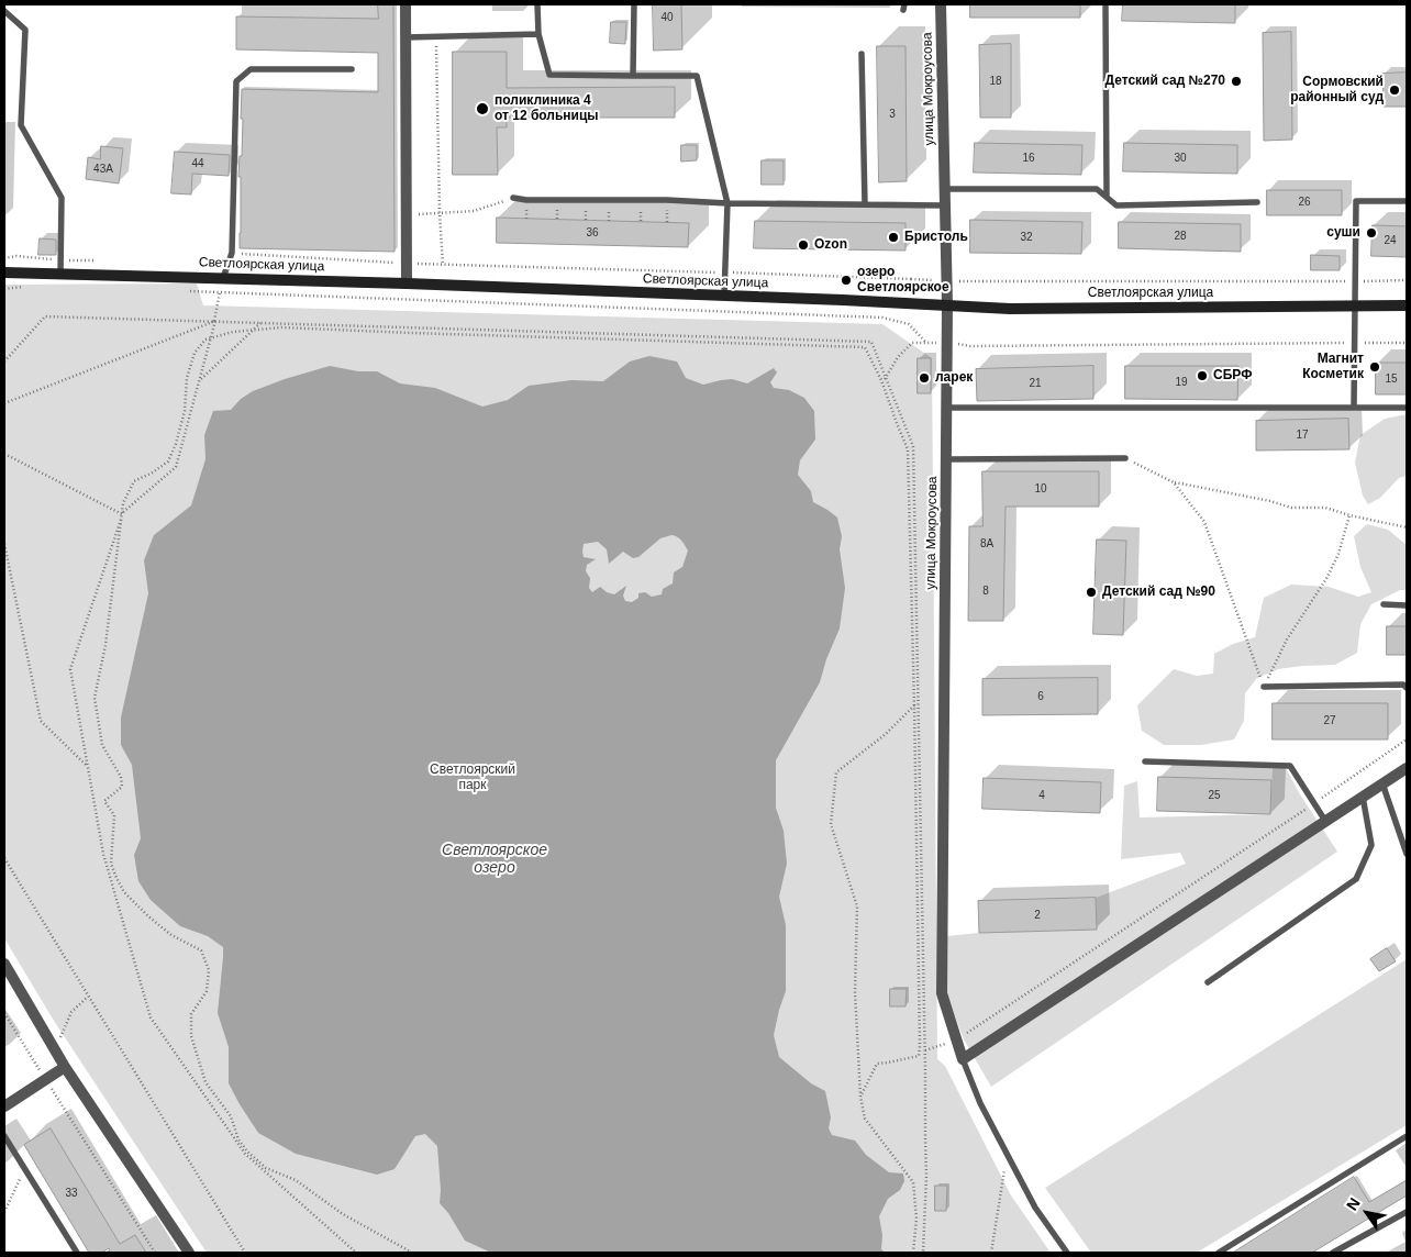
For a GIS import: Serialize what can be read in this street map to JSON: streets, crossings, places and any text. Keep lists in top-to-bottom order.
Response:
{
  "streets": {
    "main road": ["Светлоярская улица"],
    "street": ["улица Мокроусова"]
  },
  "crossings": [
    ["улица Мокроусова", "Светлоярская улица"]
  ],
  "water": ["Светлоярское озеро"],
  "parks": ["Светлоярский парк"],
  "places": [
    "Детский сад №270",
    "Сормовский районный суд",
    "поликлиника 4 от 12 больницы",
    "суши",
    "Бристоль",
    "Ozon",
    "озеро Светлоярское",
    "Магнит Косметик",
    "СБРФ",
    "ларек",
    "Детский сад №90"
  ],
  "house_numbers": [
    "40",
    "18",
    "3",
    "16",
    "30",
    "44",
    "43А",
    "26",
    "36",
    "28",
    "32",
    "24",
    "15",
    "19",
    "21",
    "17",
    "10",
    "8А",
    "8",
    "6",
    "27",
    "4",
    "25",
    "2",
    "33"
  ],
  "north": "top left"
}
